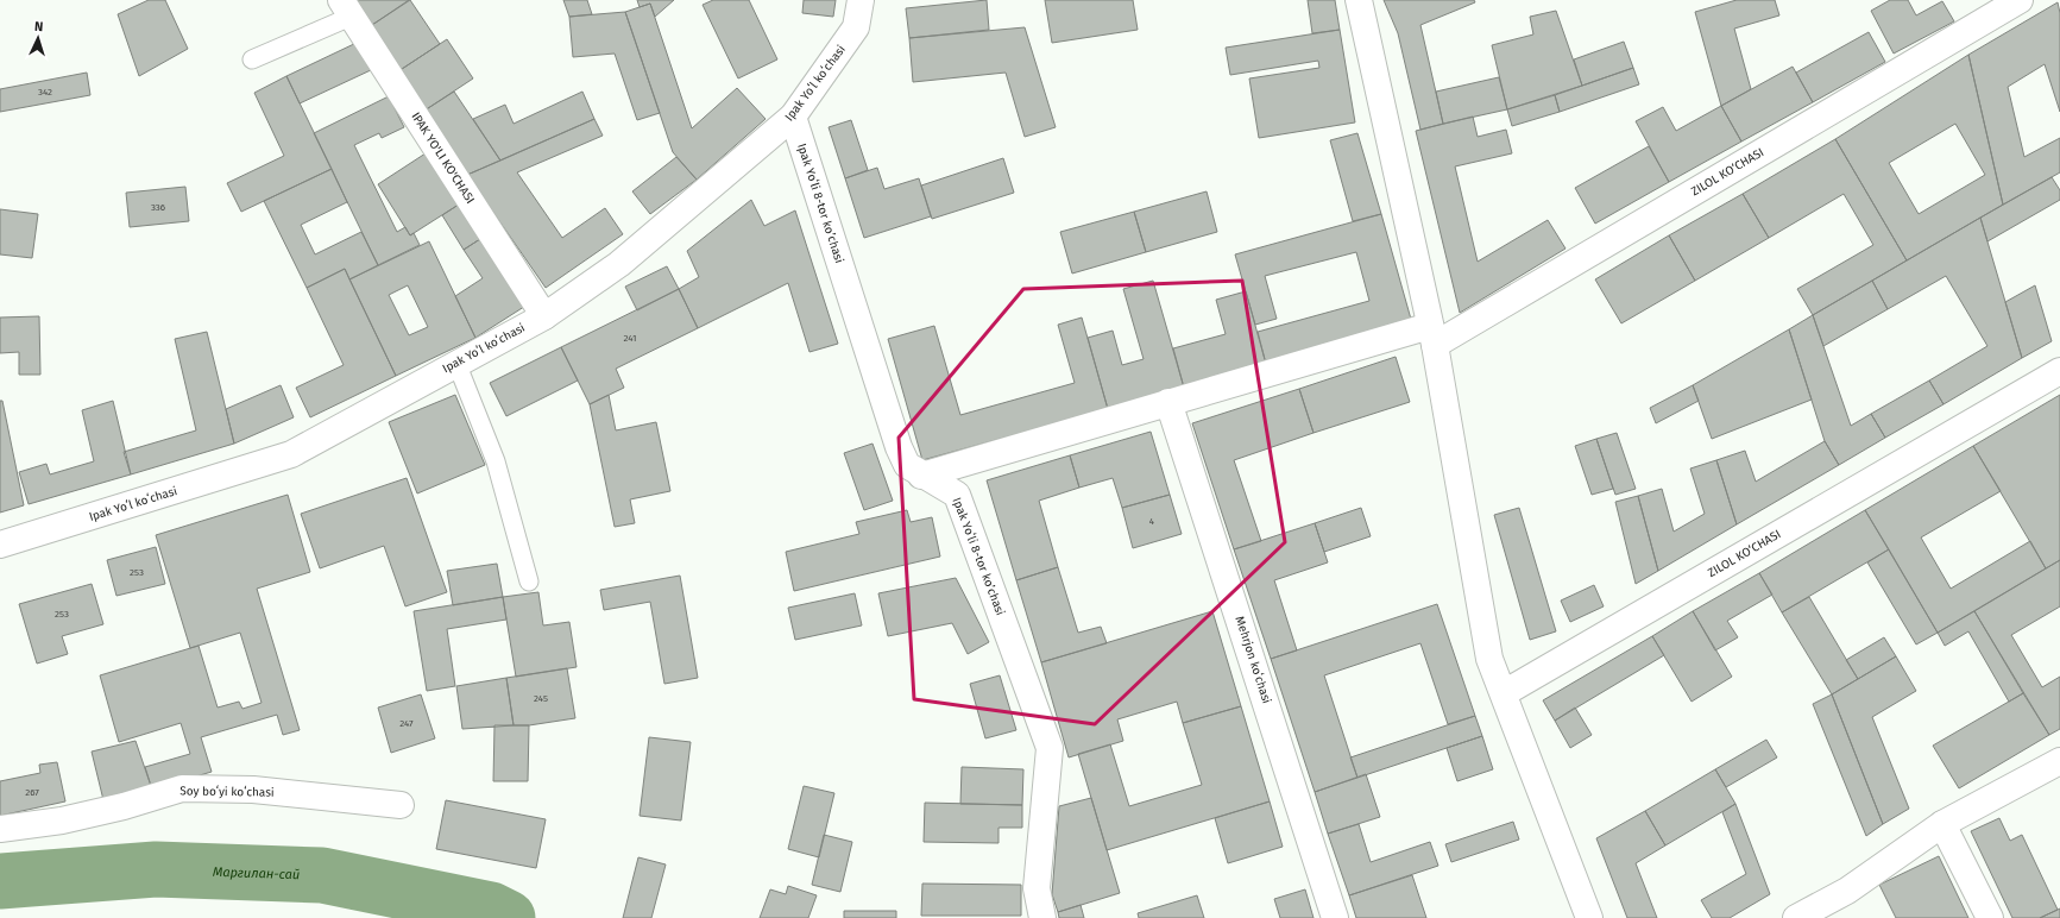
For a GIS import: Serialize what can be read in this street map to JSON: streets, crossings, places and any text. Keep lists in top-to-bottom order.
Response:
{
  "streets": {
    "street": [
      "Ipak Yoʻl koʻchasi",
      "IPAK YO'LI KO'CHASI",
      "ZILOL KO‘CHASI",
      "Ipak Yoʻli 8-tor koʼchasi",
      "Mehrjon koʻchasi",
      "Soy boʻyi koʻchasi"
    ]
  },
  "crossings": [
    ["Ipak Yoʻl koʻchasi", "IPAK YO'LI KO'CHASI"],
    ["Ipak Yoʻl koʻchasi", "Ipak Yoʻli 8-tor koʼchasi"]
  ],
  "water": ["Маргилан-сай"],
  "house_numbers": [
    "342",
    "336",
    "241",
    "4",
    "253",
    "253",
    "245",
    "247",
    "267"
  ],
  "north": "top"
}
